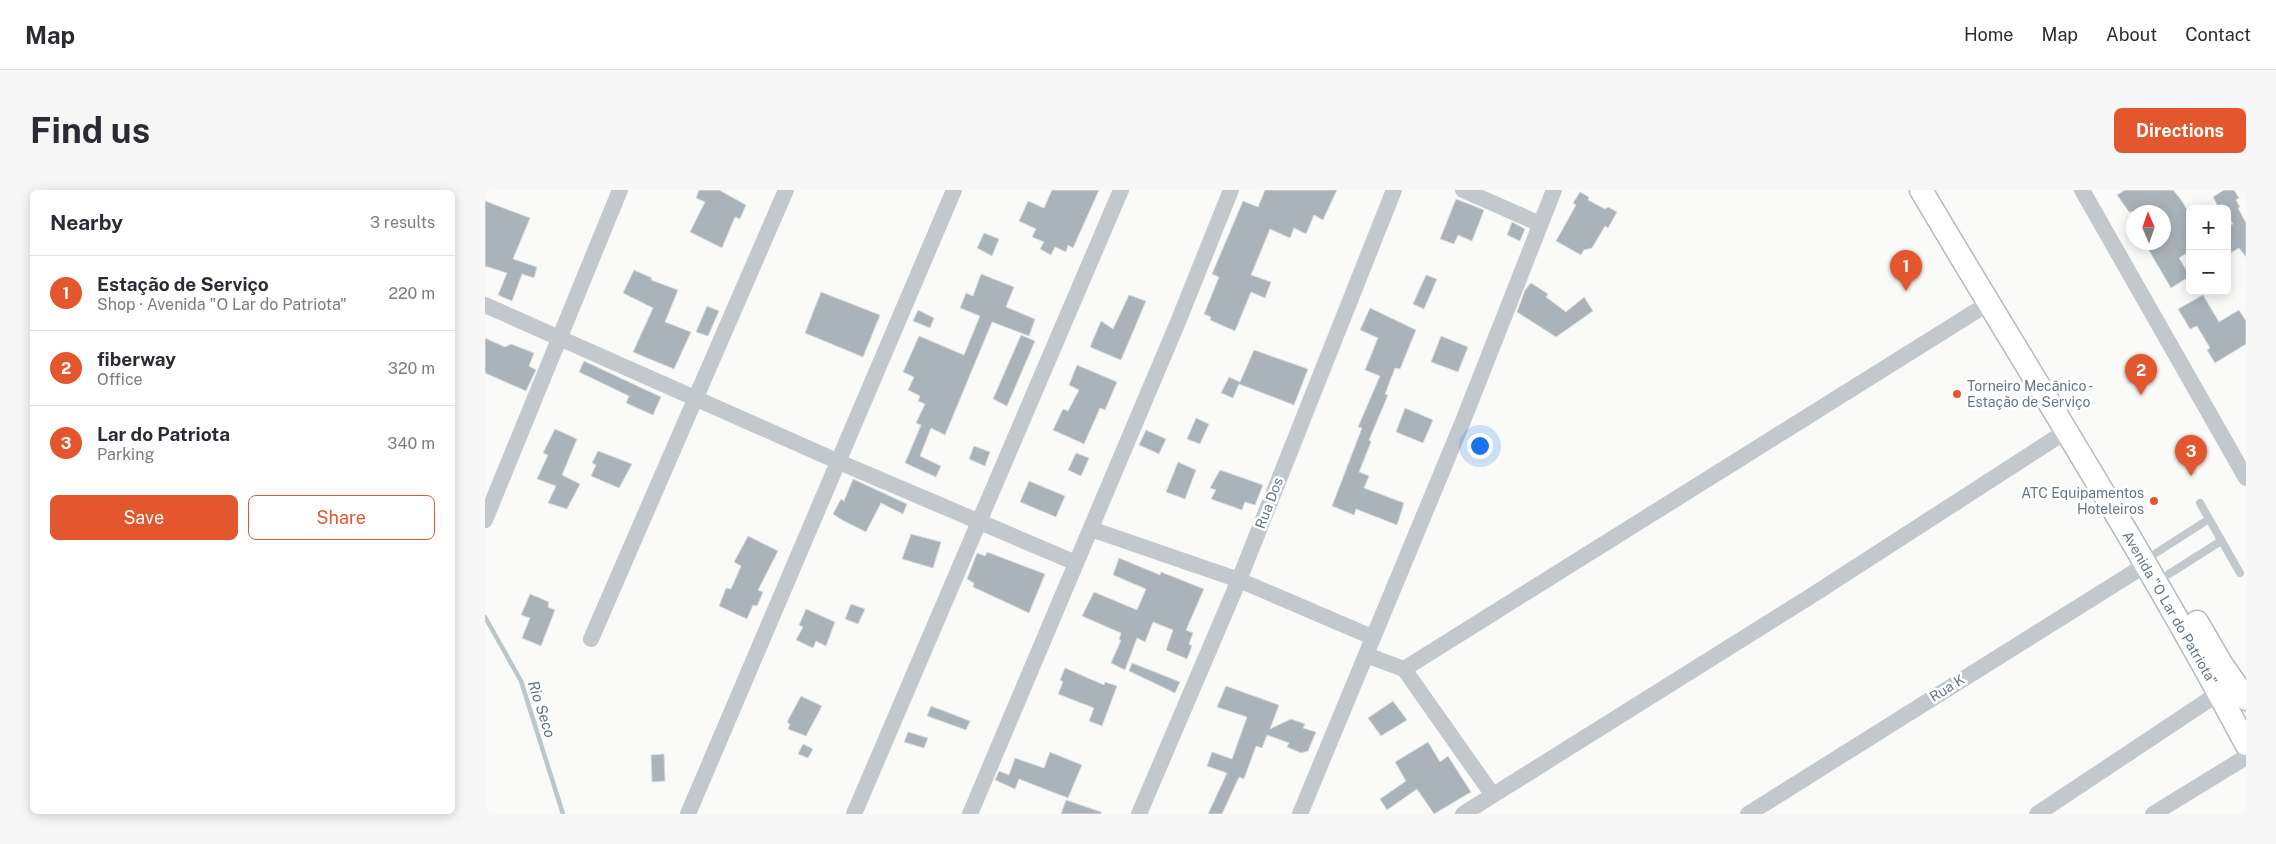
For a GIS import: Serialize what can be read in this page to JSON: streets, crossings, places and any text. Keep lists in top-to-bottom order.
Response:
{
  "streets": {
    "main road": ["Avenida \"O Lar do Patriota\""],
    "street": ["Rua Dos", "Rua K"]
  },
  "crossings": [
    ["Avenida \"O Lar do Patriota\"", "Rua K"]
  ],
  "water": ["Rio Seco"],
  "places": ["Torneiro Mecânico - Estação de Serviço", "ATC Equipamentos Hoteleiros"],
  "north": "top",
  "page": {
    "header": "Map",
    "nav": [
      "Home",
      "Map",
      "About",
      "Contact"
    ],
    "buttons": [
      "Directions",
      ["Save", "Share"]
    ],
    "title": "Find us",
    "heading": ["Nearby", "3 results"],
    "map_buttons": ["+", "−"],
    "pins": ["1", "2", "3"],
    "list": [
      {
        "mark": "1",
        "name": "Estação de Serviço",
        "note": "Shop · Avenida \"O Lar do Patriota\"",
        "value": "220 m"
      },
      {
        "mark": "2",
        "name": "fiberway",
        "note": "Office",
        "value": "320 m"
      },
      {
        "mark": "3",
        "name": "Lar do Patriota",
        "note": "Parking",
        "value": "340 m"
      }
    ]
  }
}
